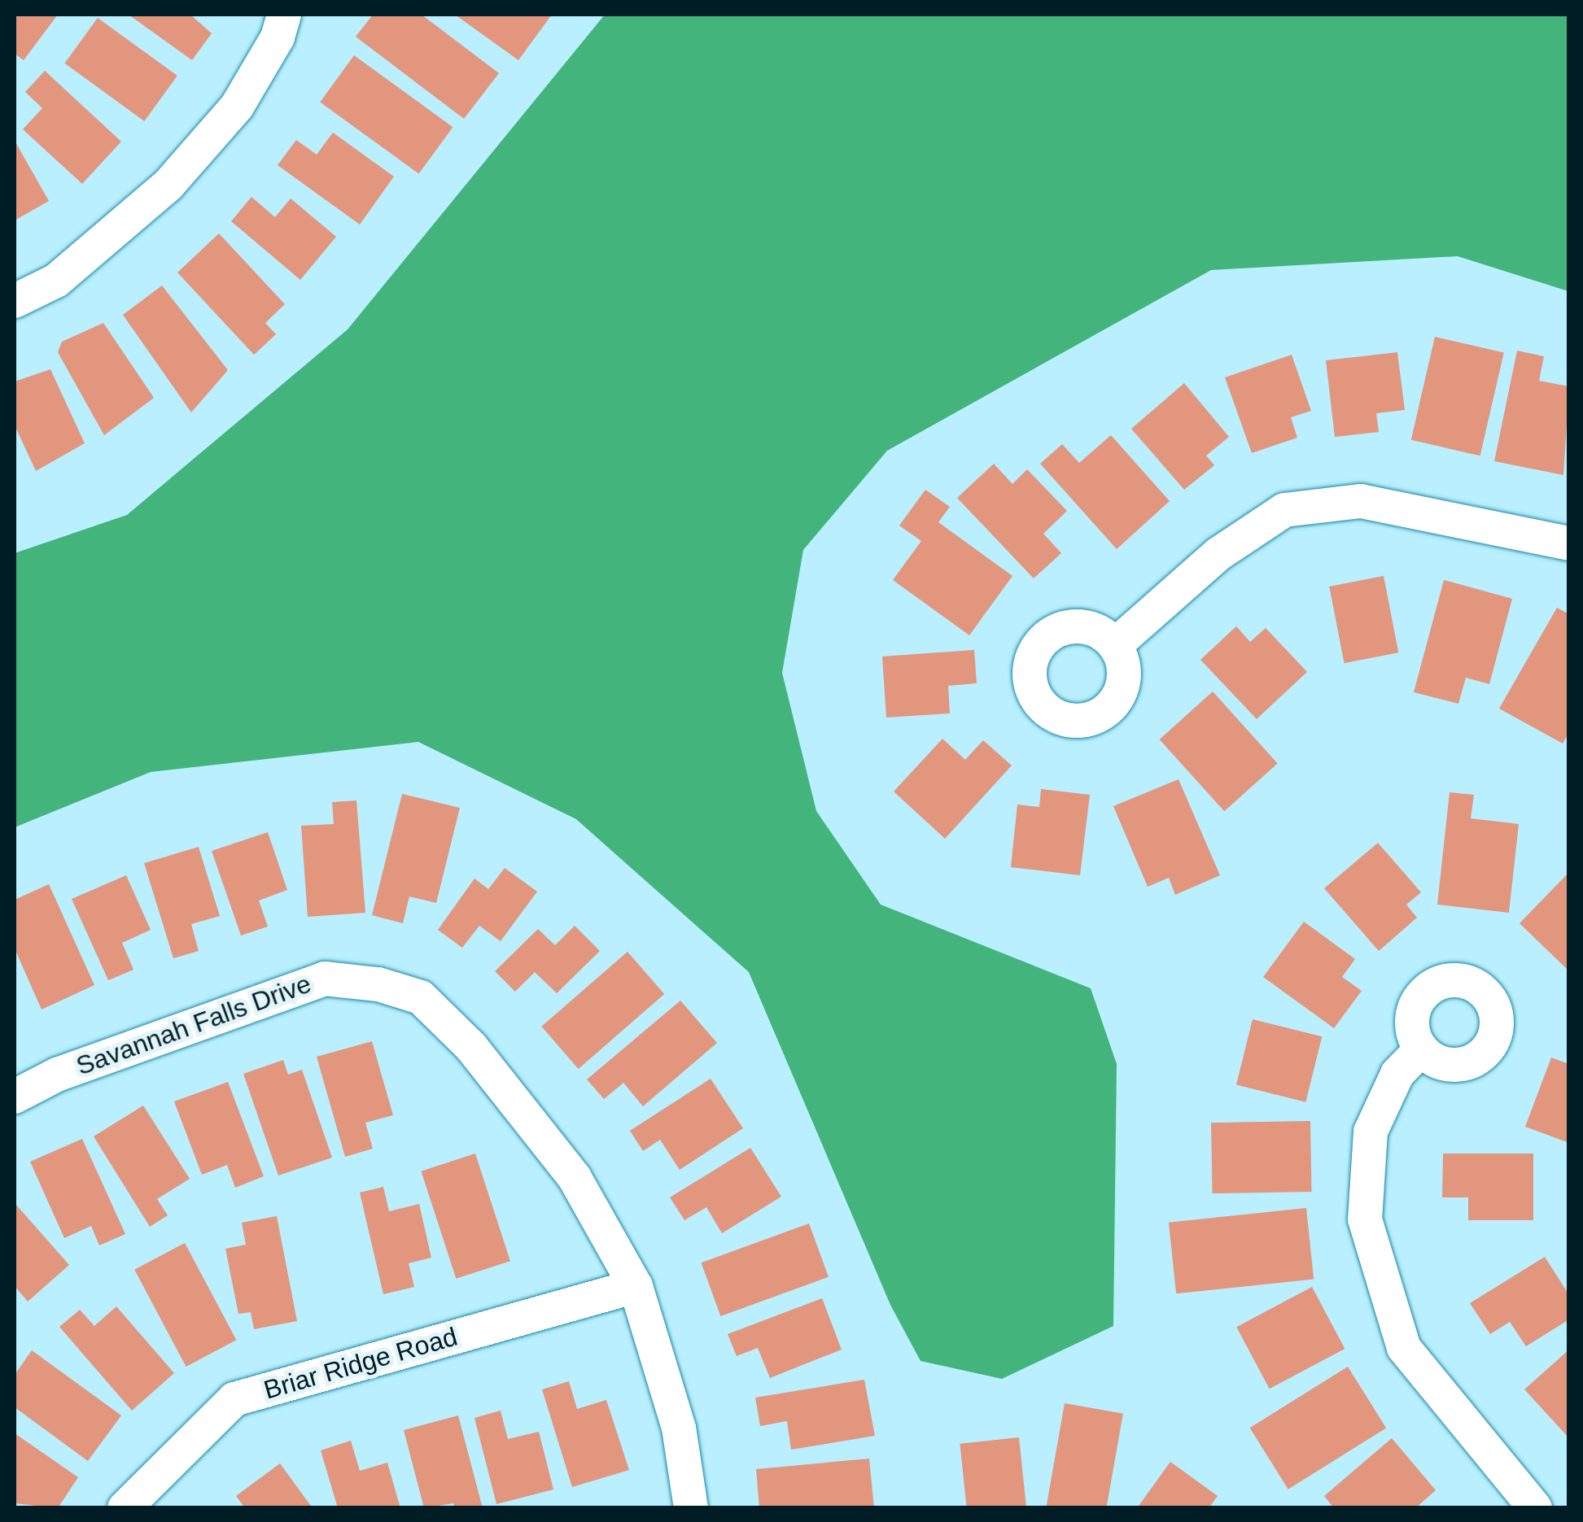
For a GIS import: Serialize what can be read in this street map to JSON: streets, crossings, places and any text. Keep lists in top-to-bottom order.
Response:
{
  "streets": {
    "street": ["Savannah Falls Drive", "Briar Ridge Road"]
  },
  "crossings": [
    ["Savannah Falls Drive", "Briar Ridge Road"]
  ]
}
